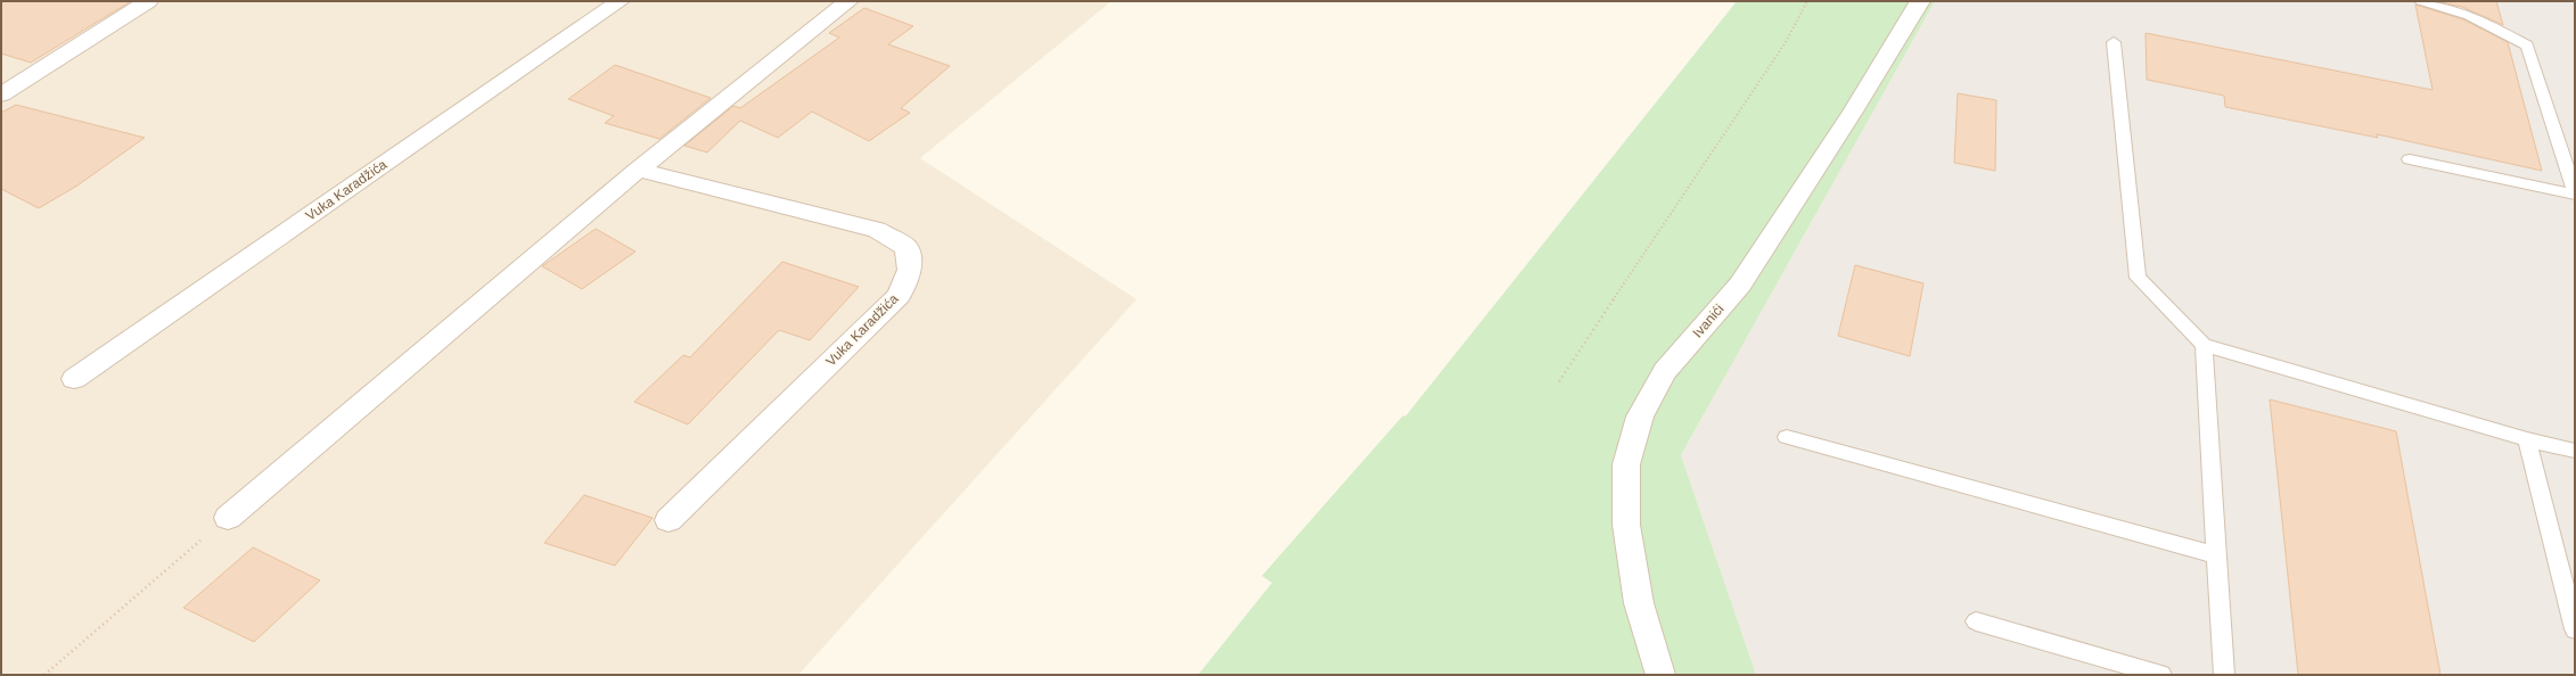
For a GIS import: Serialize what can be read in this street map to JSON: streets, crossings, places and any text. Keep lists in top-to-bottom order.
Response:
{
  "streets": {
    "street": ["Vuka Karadžića", "Ivanići"]
  }
}
